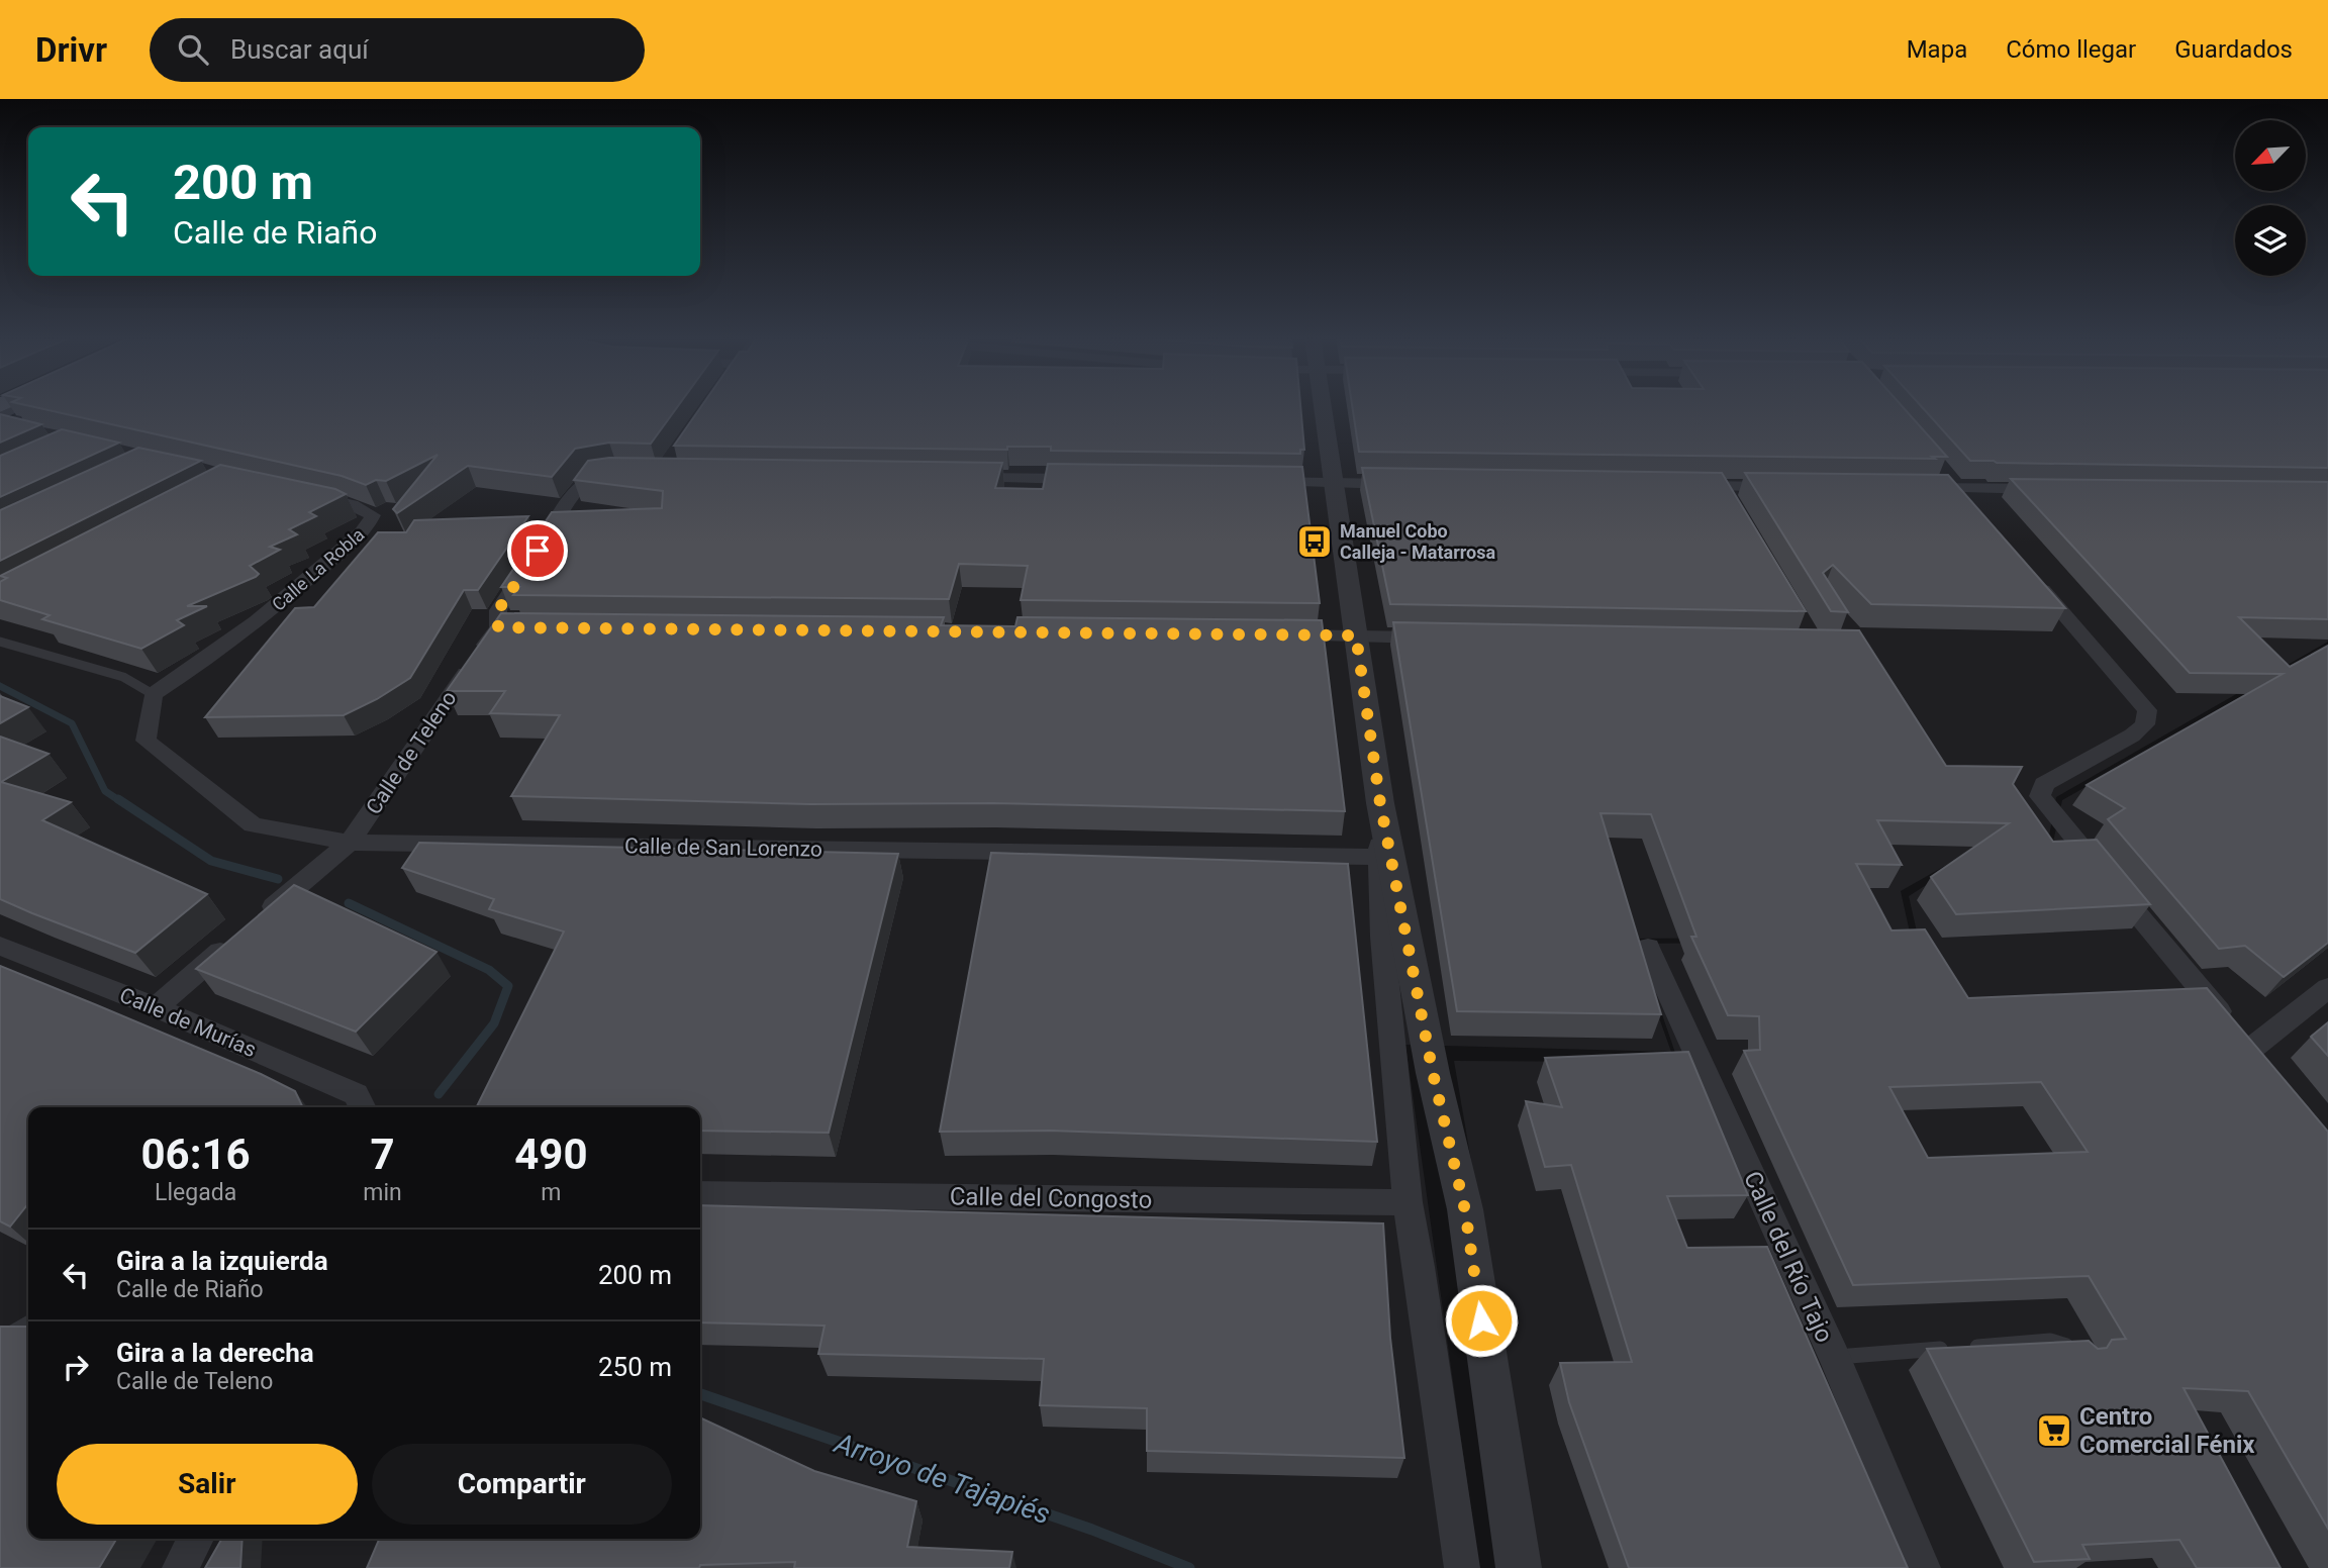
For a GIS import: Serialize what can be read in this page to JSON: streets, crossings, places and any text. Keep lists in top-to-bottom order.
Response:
{
  "streets": {
    "street": [
      "Calle La Robla",
      "Calle de Teleno",
      "Calle de San Lorenzo",
      "Calle de Murías",
      "Calle del Congosto",
      "Calle del Río Tajo"
    ]
  },
  "crossings": [
    ["Calle La Robla", "Calle de San Lorenzo"],
    ["Calle de Teleno", "Calle de San Lorenzo"]
  ],
  "water": ["Arroyo de Tajapiés"],
  "places": {
    "bus stop": ["Manuel Cobo Calleja - Matarrosa"],
    "supermarket": ["Centro Comercial Fénix"]
  },
  "north": "bottom left",
  "page": {
    "header": "Drivr",
    "search": "Buscar aquí",
    "nav": ["Mapa", "Cómo llegar", "Guardados"],
    "turn": ["200 m", "Calle de Riaño"],
    "eta": [
      "06:16",
      "Llegada",
      "7",
      "min",
      "490",
      "m"
    ],
    "list": [
      {
        "name": "Gira a la izquierda",
        "note": "Calle de Riaño",
        "value": "200 m"
      },
      {
        "name": "Gira a la derecha",
        "note": "Calle de Teleno",
        "value": "250 m"
      }
    ],
    "buttons": ["Salir", "Compartir"]
  }
}
